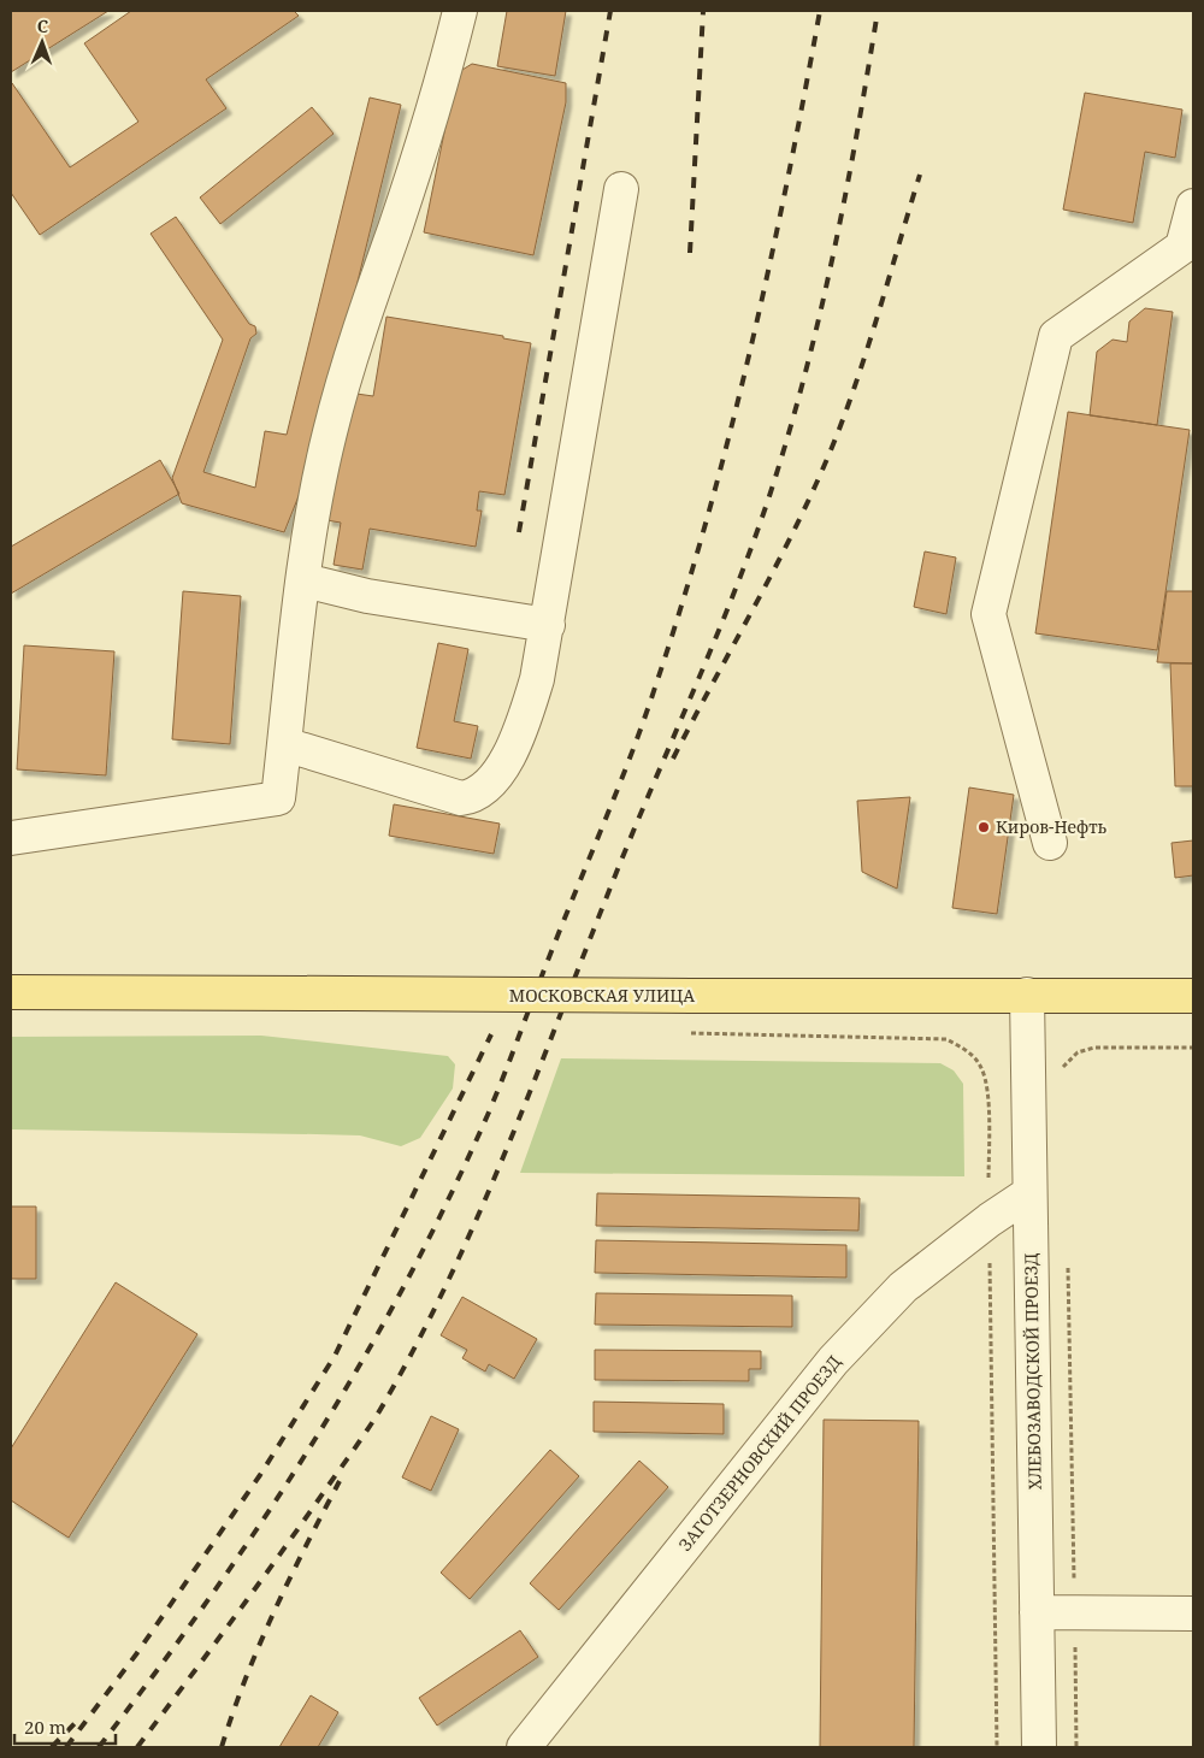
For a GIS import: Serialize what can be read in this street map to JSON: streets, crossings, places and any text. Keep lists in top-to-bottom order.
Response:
{
  "streets": {
    "main road": ["МОСКОВСКАЯ УЛИЦА"],
    "street": ["ХЛЕБОЗАВОДСКОЙ ПРОЕЗД", "ЗАГОТЗЕРНОВСКИЙ ПРОЕЗД"]
  },
  "crossings": [
    ["МОСКОВСКАЯ УЛИЦА", "ХЛЕБОЗАВОДСКОЙ ПРОЕЗД"],
    ["ХЛЕБОЗАВОДСКОЙ ПРОЕЗД", "ЗАГОТЗЕРНОВСКИЙ ПРОЕЗД"]
  ],
  "places": ["Киров-Нефть"],
  "scale_bar": "20 m",
  "north": "top"
}
